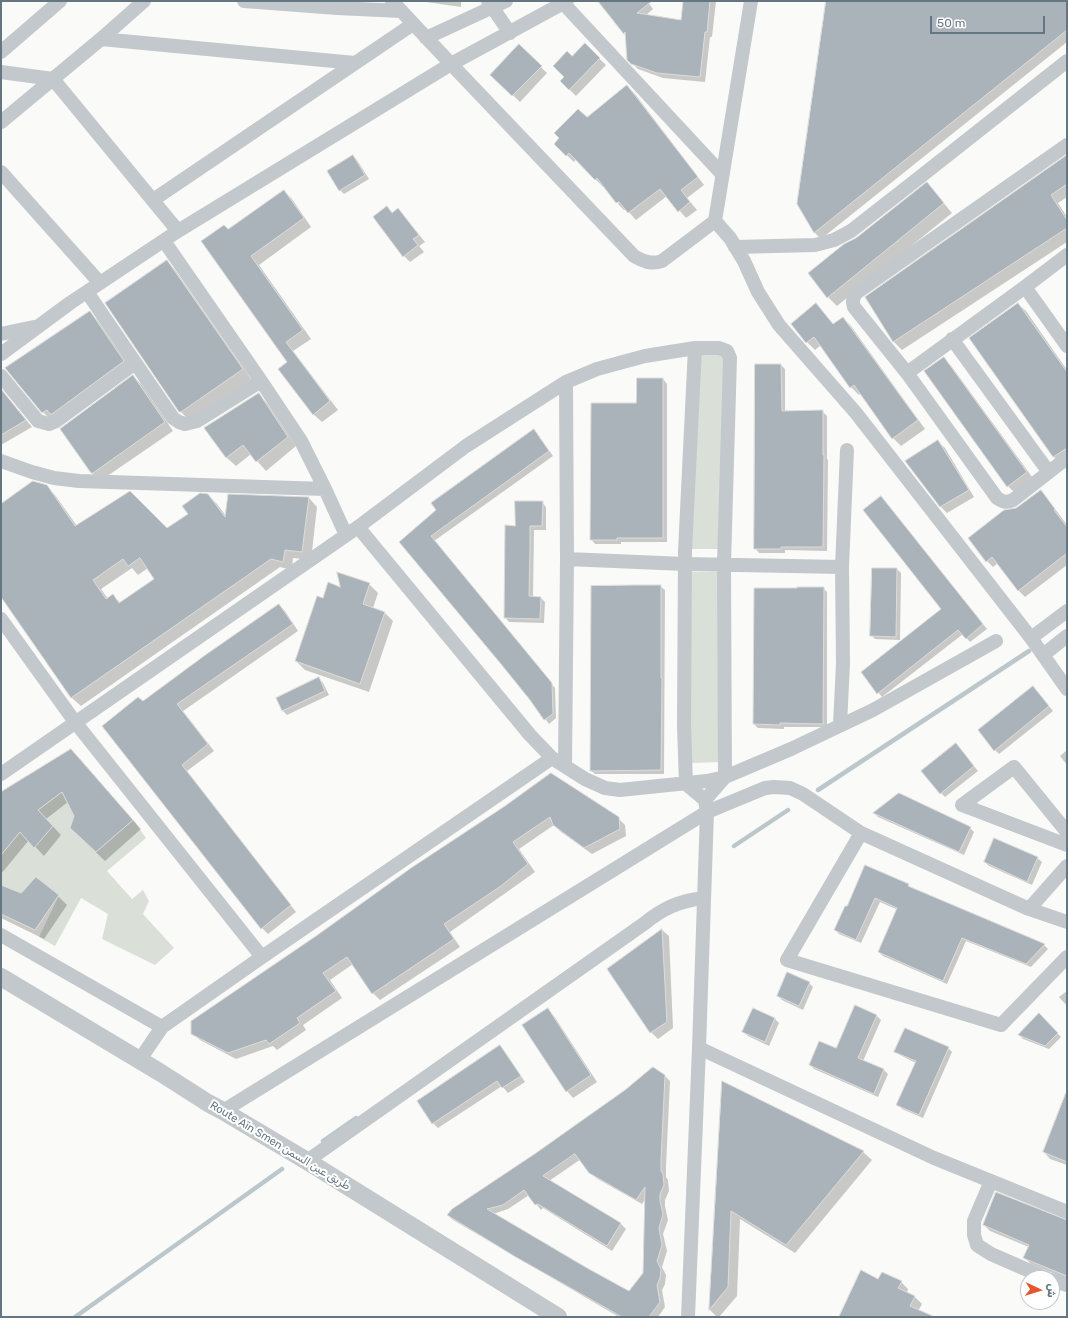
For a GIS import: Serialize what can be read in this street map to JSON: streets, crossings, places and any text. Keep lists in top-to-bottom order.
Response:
{
  "streets": {
    "street": ["Route Aïn Smen طريق عين السمن"]
  },
  "scale_bar": "50 m",
  "north": "right"
}
